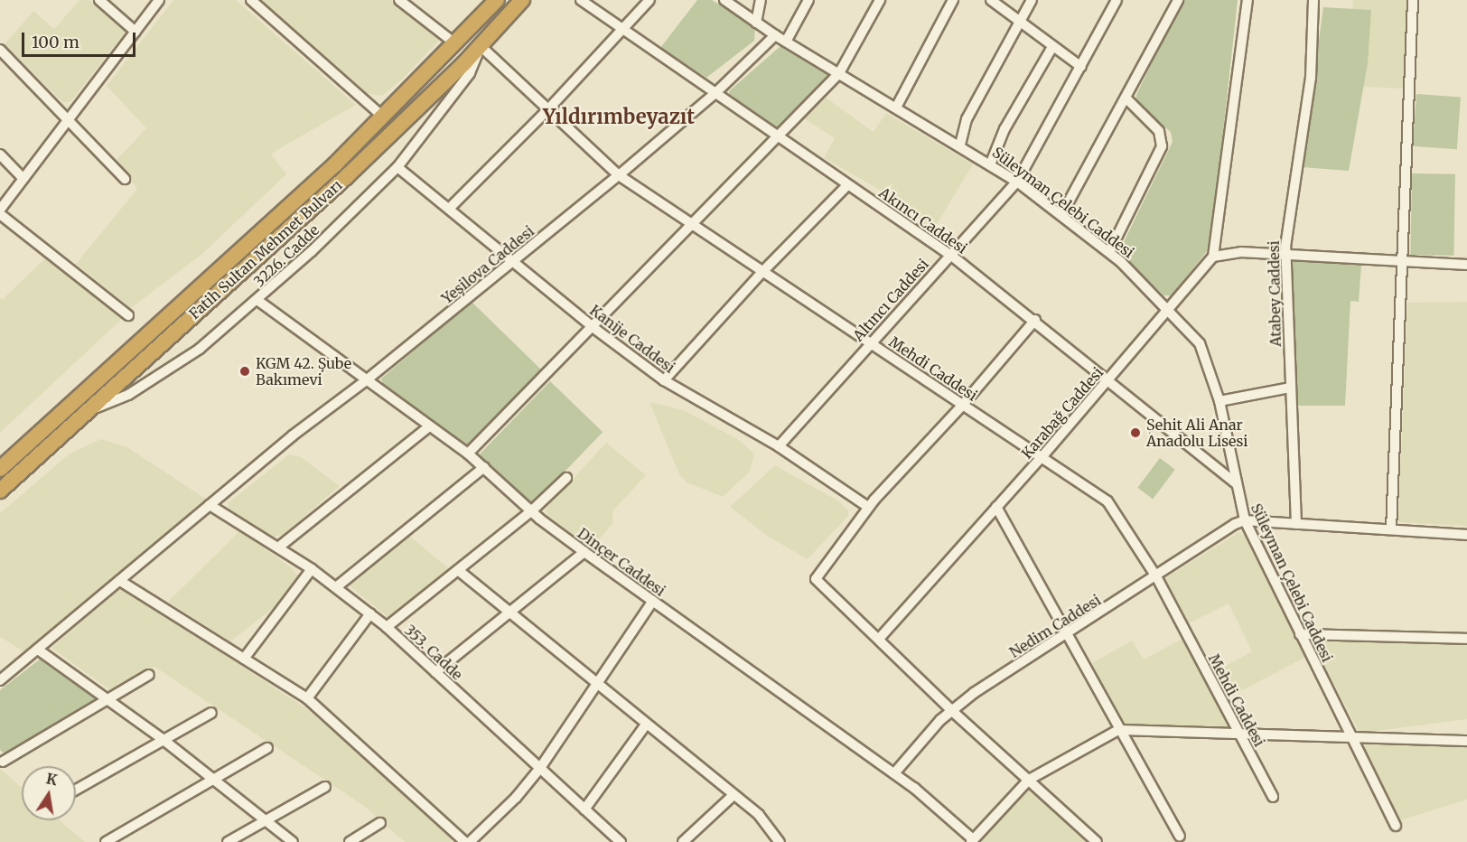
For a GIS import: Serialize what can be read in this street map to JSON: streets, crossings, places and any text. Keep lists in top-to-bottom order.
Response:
{
  "streets": {
    "highway": ["Fatih Sultan Mehmet Bulvarı"],
    "street": [
      "Süleyman Çelebi Caddesi",
      "Akıncı Caddesi",
      "3226. Cadde",
      "Yeşilova Caddesi",
      "Atabey Caddesi",
      "Altıncı Caddesi",
      "Kanije Caddesi",
      "Mehdi Caddesi",
      "Karabağ Caddesi",
      "Dinçer Caddesi",
      "Nedim Caddesi",
      "353. Cadde"
    ]
  },
  "crossings": [
    ["Süleyman Çelebi Caddesi", "Akıncı Caddesi"],
    ["Süleyman Çelebi Caddesi", "Yeşilova Caddesi"],
    ["Süleyman Çelebi Caddesi", "Altıncı Caddesi"],
    ["Süleyman Çelebi Caddesi", "Karabağ Caddesi"],
    ["Süleyman Çelebi Caddesi", "Nedim Caddesi"],
    ["Akıncı Caddesi", "Yeşilova Caddesi"],
    ["Akıncı Caddesi", "Altıncı Caddesi"],
    ["Akıncı Caddesi", "Karabağ Caddesi"],
    ["Fatih Sultan Mehmet Bulvarı", "3226. Cadde"],
    ["Fatih Sultan Mehmet Bulvarı", "Mehdi Caddesi"],
    ["3226. Cadde", "Kanije Caddesi"],
    ["3226. Cadde", "Mehdi Caddesi"],
    ["3226. Cadde", "Dinçer Caddesi"],
    ["Yeşilova Caddesi", "Kanije Caddesi"],
    ["Yeşilova Caddesi", "Mehdi Caddesi"],
    ["Yeşilova Caddesi", "Dinçer Caddesi"],
    ["Yeşilova Caddesi", "353. Cadde"],
    ["Altıncı Caddesi", "Kanije Caddesi"],
    ["Altıncı Caddesi", "Mehdi Caddesi"],
    ["Mehdi Caddesi", "Karabağ Caddesi"],
    ["Mehdi Caddesi", "Nedim Caddesi"],
    ["Dinçer Caddesi", "Nedim Caddesi"]
  ],
  "districts": ["Yıldırımbeyazıt"],
  "places": ["KGM 42. Şube Bakımevi", "Şehit Ali Anar Anadolu Lisesi"],
  "scale_bar": "100 m",
  "north": "top"
}
